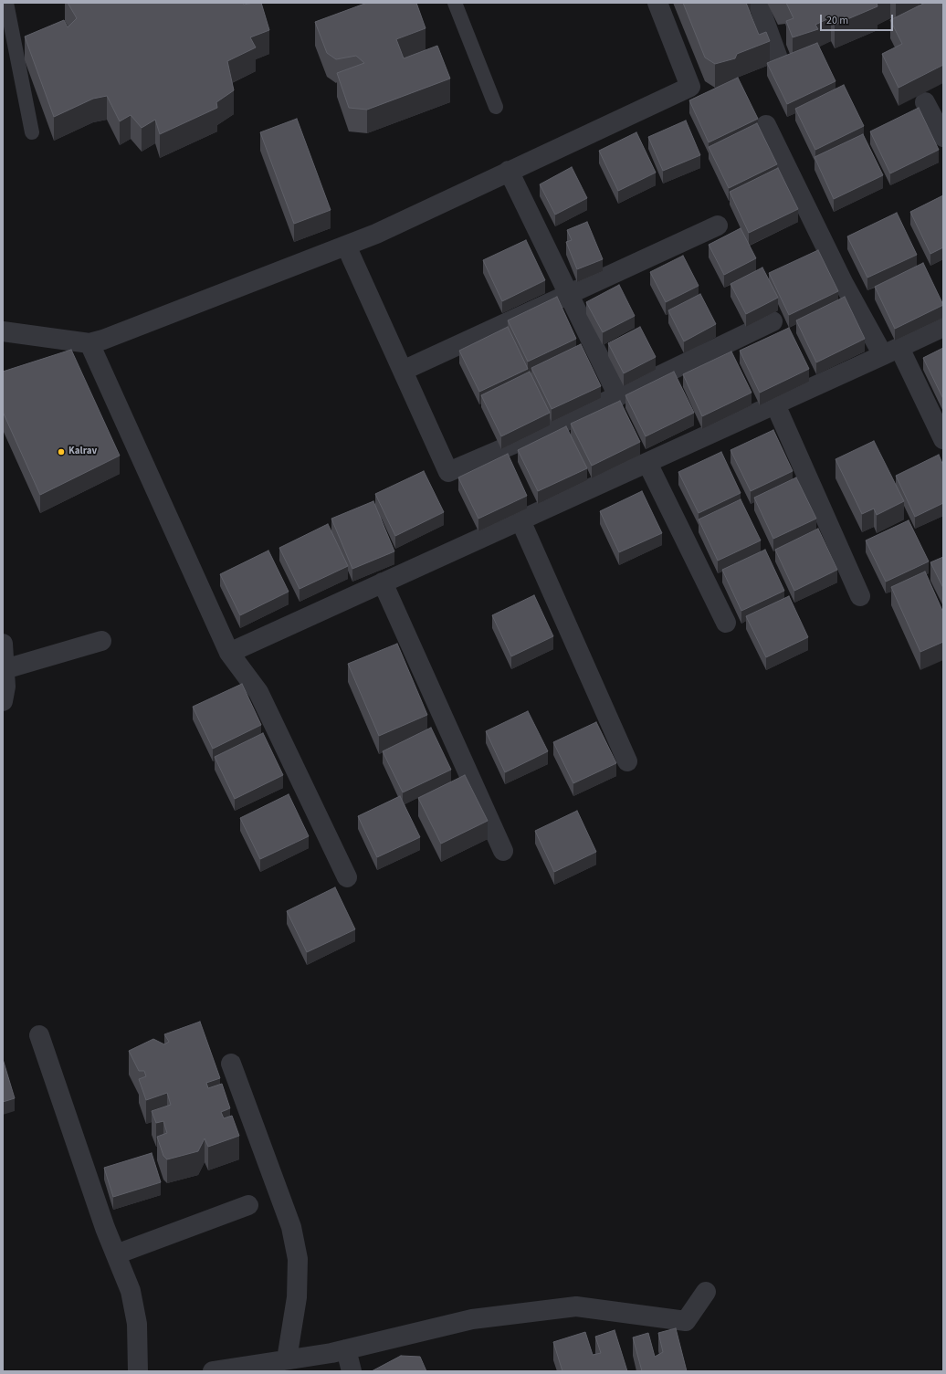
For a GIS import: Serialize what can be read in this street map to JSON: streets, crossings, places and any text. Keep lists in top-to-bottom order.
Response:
{
  "places": ["Kalrav"],
  "scale_bar": "20 m"
}
